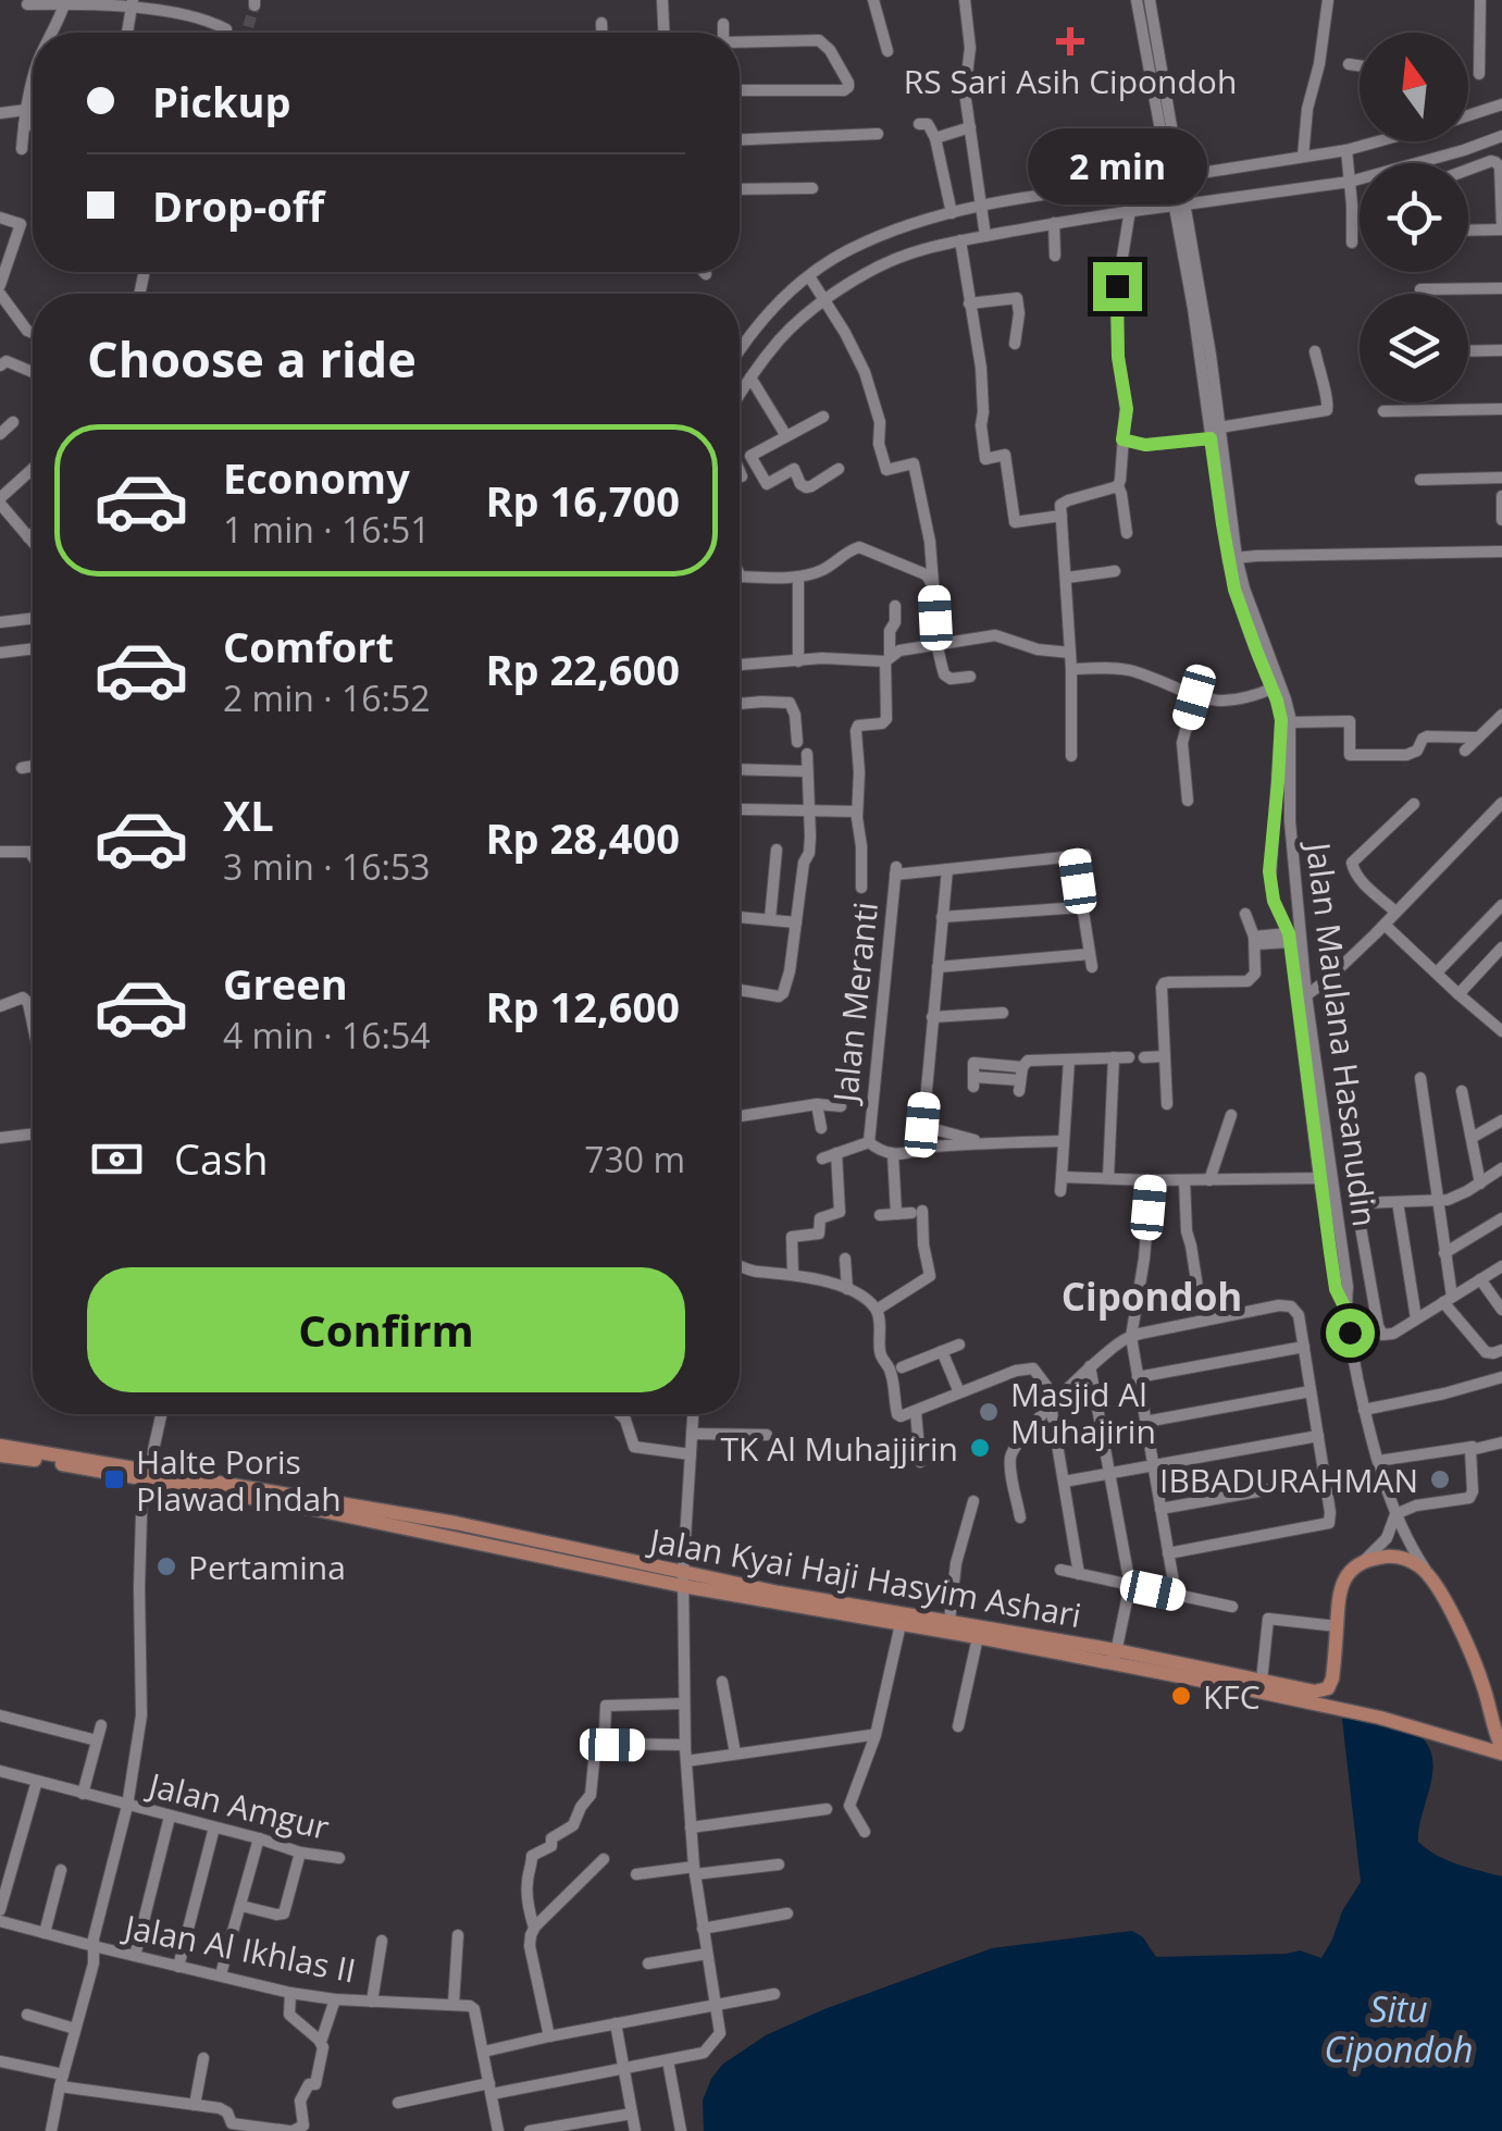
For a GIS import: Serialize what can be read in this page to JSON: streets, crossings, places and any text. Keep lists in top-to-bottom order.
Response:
{
  "streets": {
    "main road": ["Jalan Kyai Haji Hasyim Ashari"],
    "street": [
      "Jalan Meranti",
      "Jalan Maulana Hasanudin",
      "Jalan Amgur",
      "Jalan Al Ikhlas II"
    ]
  },
  "crossings": [
    ["Jalan Maulana Hasanudin", "Jalan Kyai Haji Hasyim Ashari"]
  ],
  "districts": ["Cipondoh"],
  "water": ["Situ Cipondoh"],
  "places": {
    "health": ["RS Sari Asih Cipondoh"],
    "other": [
      "Masjid Al Muhajirin",
      "TK Al Muhajjirin",
      "IBBADURAHMAN",
      "Pertamina",
      "KFC"
    ],
    "transit": ["Halte Poris Plawad Indah"]
  },
  "north": "top",
  "page": {
    "banner": ["Pickup", "Drop-off"],
    "bubble": "2 min",
    "heading": "Choose a ride",
    "list": [
      {
        "name": "Economy",
        "note": "1 min · 16:51",
        "value": "Rp 16,700"
      },
      {
        "name": "Comfort",
        "note": "2 min · 16:52",
        "value": "Rp 22,600"
      },
      {
        "name": "XL",
        "note": "3 min · 16:53",
        "value": "Rp 28,400"
      },
      {
        "name": "Green",
        "note": "4 min · 16:54",
        "value": "Rp 12,600"
      }
    ],
    "pay": ["Cash", "730 m"],
    "buttons": "Confirm"
  }
}
